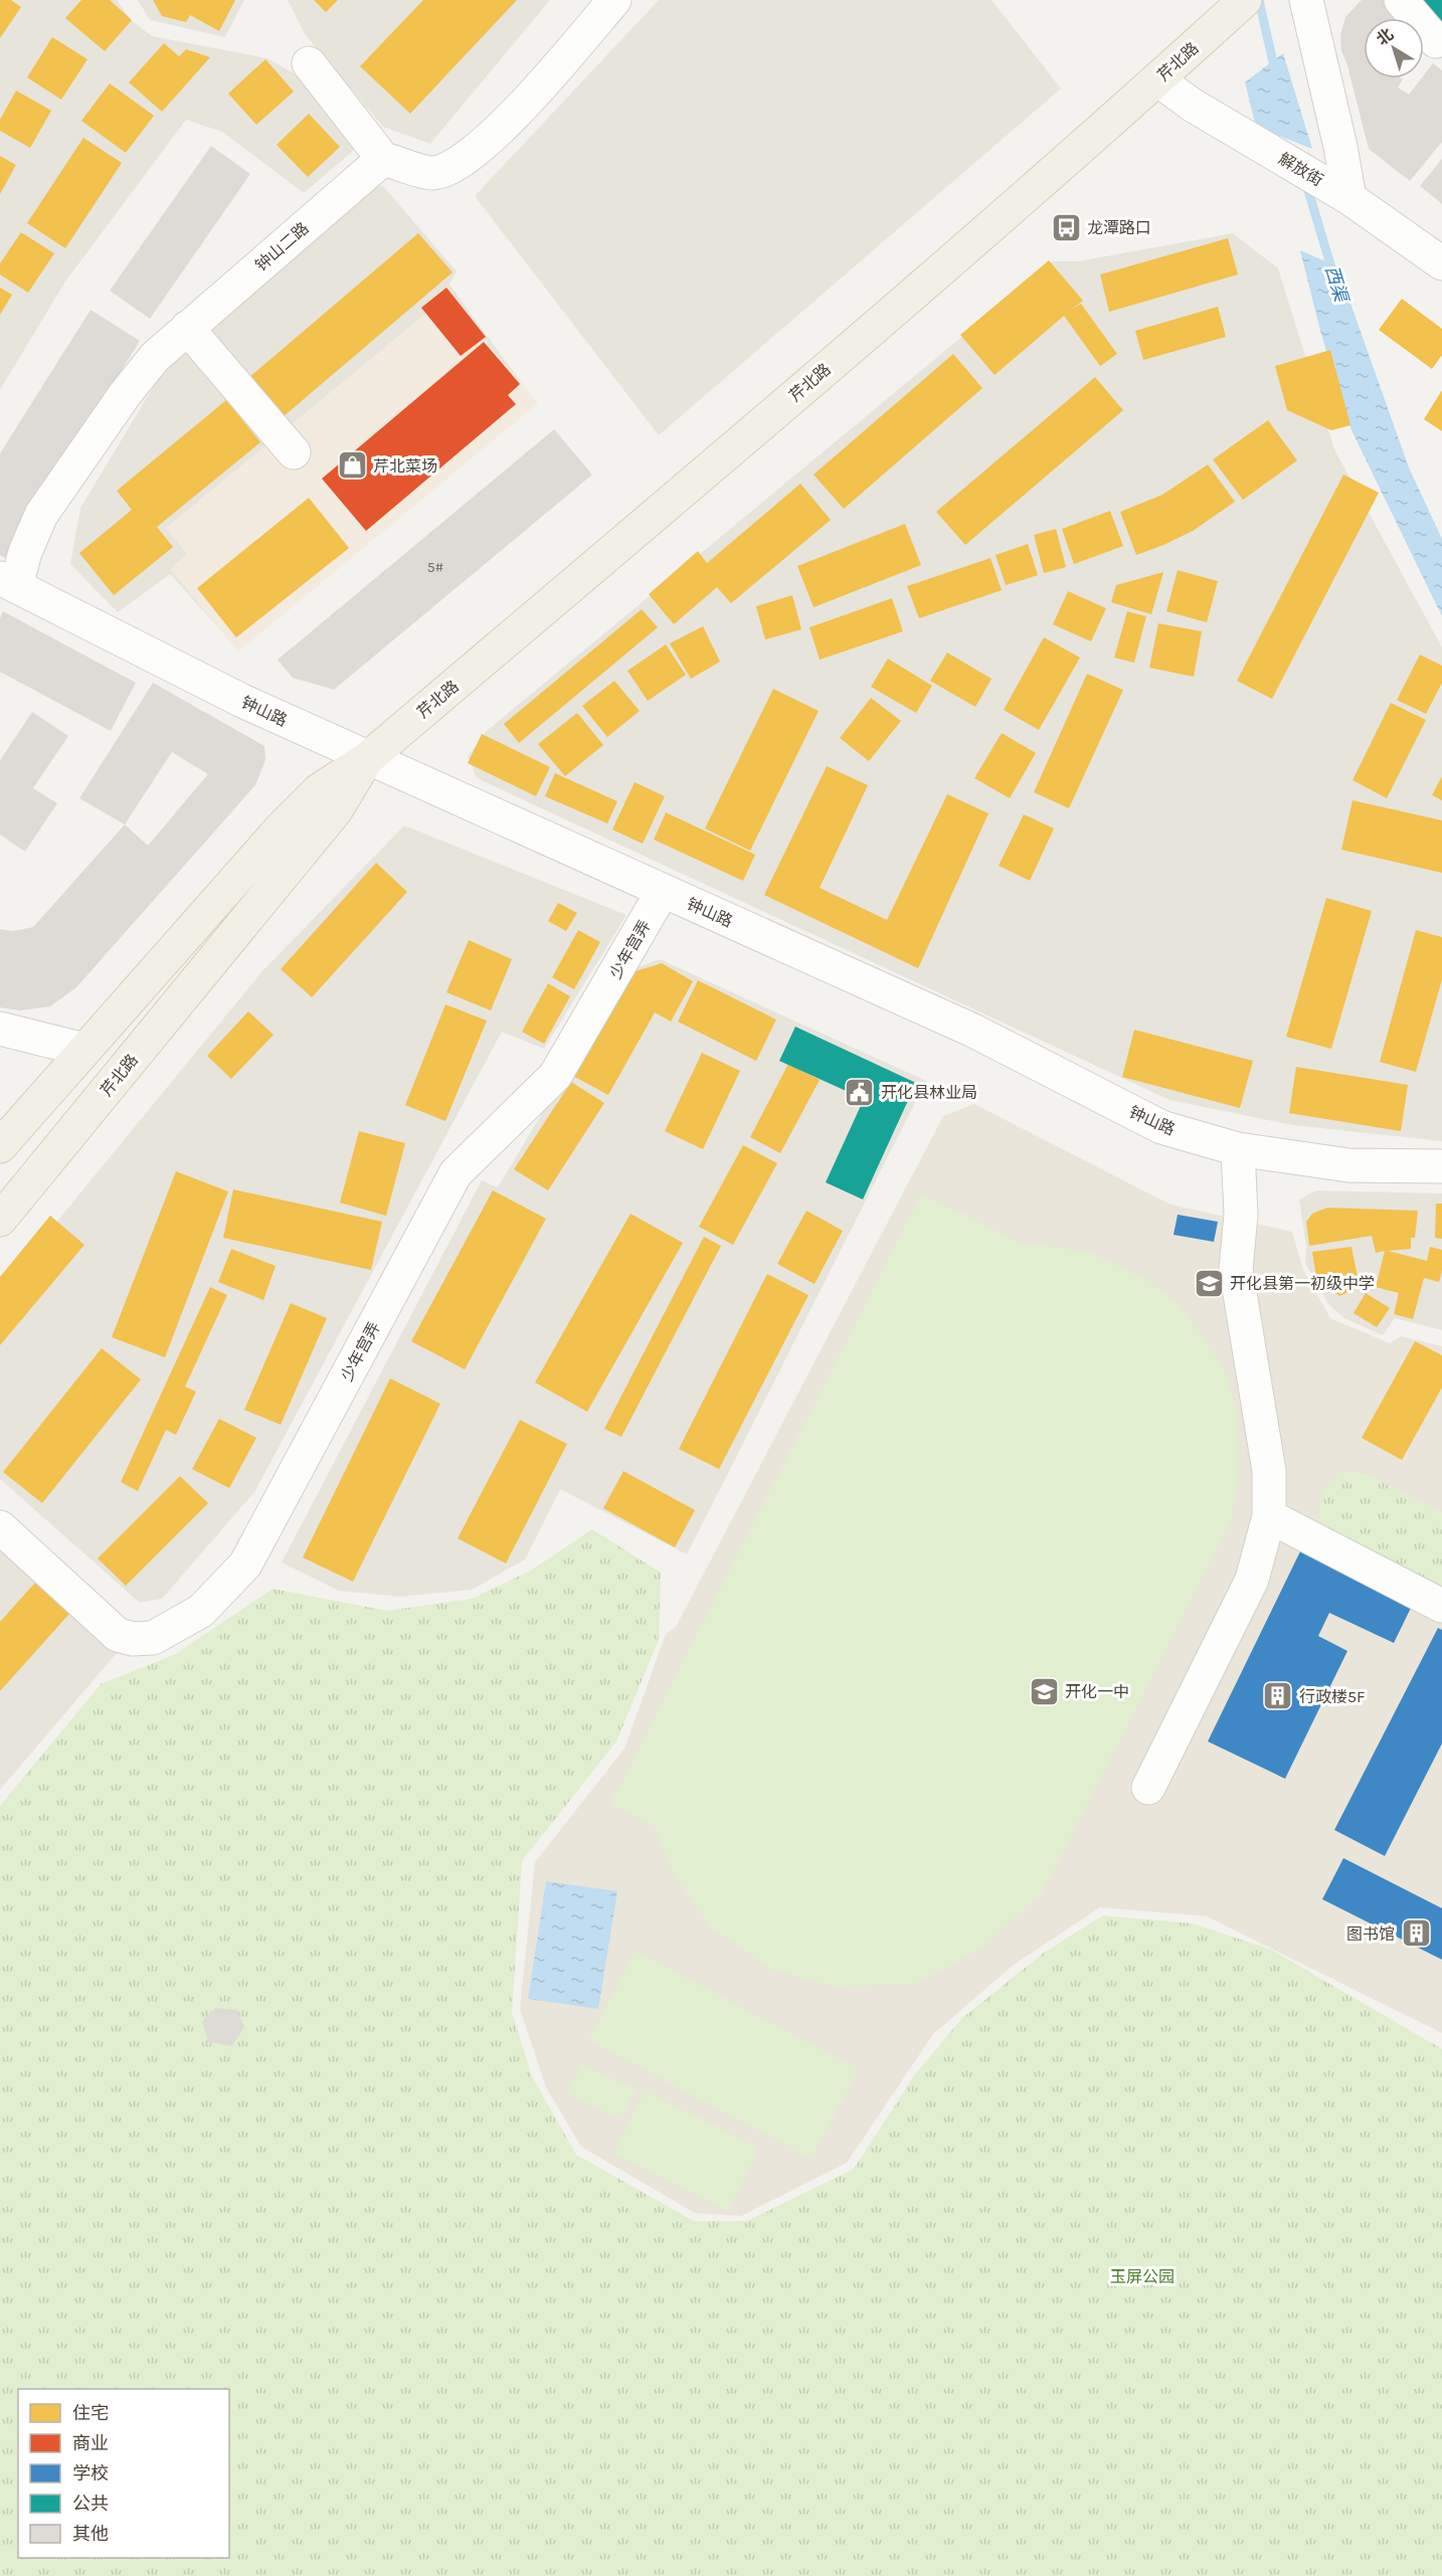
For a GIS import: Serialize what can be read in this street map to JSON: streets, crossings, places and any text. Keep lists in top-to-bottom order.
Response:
{
  "streets": {
    "main road": ["芹北路"],
    "street": [
      "解放街",
      "钟山二路",
      "钟山路",
      "少年宫弄"
    ]
  },
  "crossings": [
    ["芹北路", "解放街"],
    ["芹北路", "钟山路"],
    ["钟山二路", "钟山路"],
    ["钟山路", "少年宫弄"]
  ],
  "water": ["西渠"],
  "parks": ["玉屏公园"],
  "places": {
    "bus stop": ["龙潭路口"],
    "shop": ["芹北菜场"],
    "public building": ["开化县林业局"],
    "school or university": ["开化县第一初级中学", "开化一中"],
    "building": ["行政楼5F", "图书馆"]
  },
  "house_numbers": ["5#"],
  "legend": [
    "住宅",
    "商业",
    "学校",
    "公共",
    "其他"
  ],
  "north": "top left"
}
